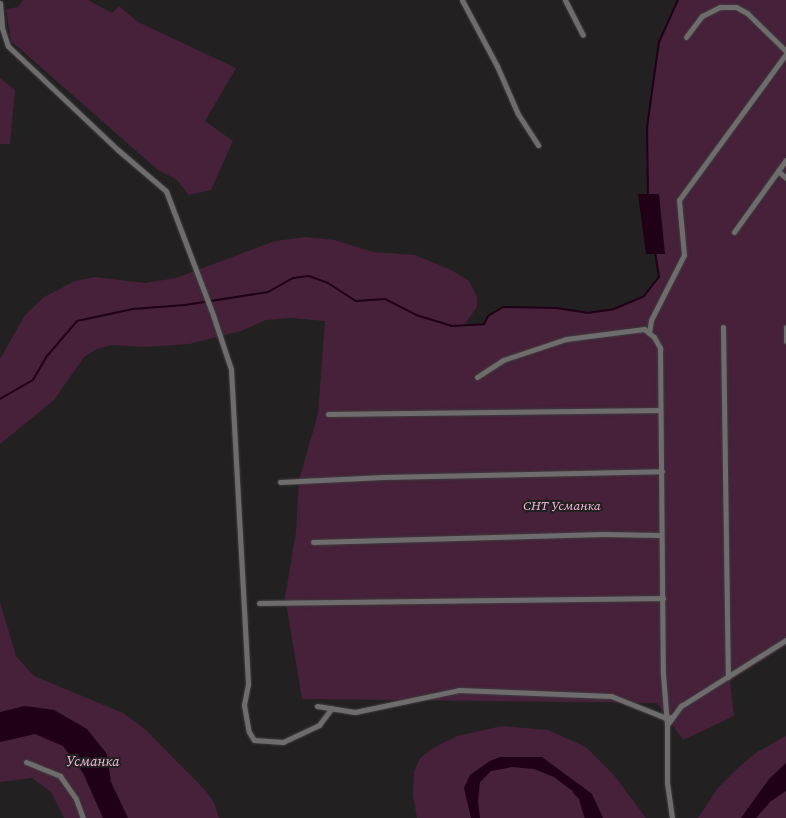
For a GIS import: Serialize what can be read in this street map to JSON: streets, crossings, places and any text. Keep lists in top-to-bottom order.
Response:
{
  "water": ["Усманка"],
  "parks": ["СНТ Усманка"]
}
